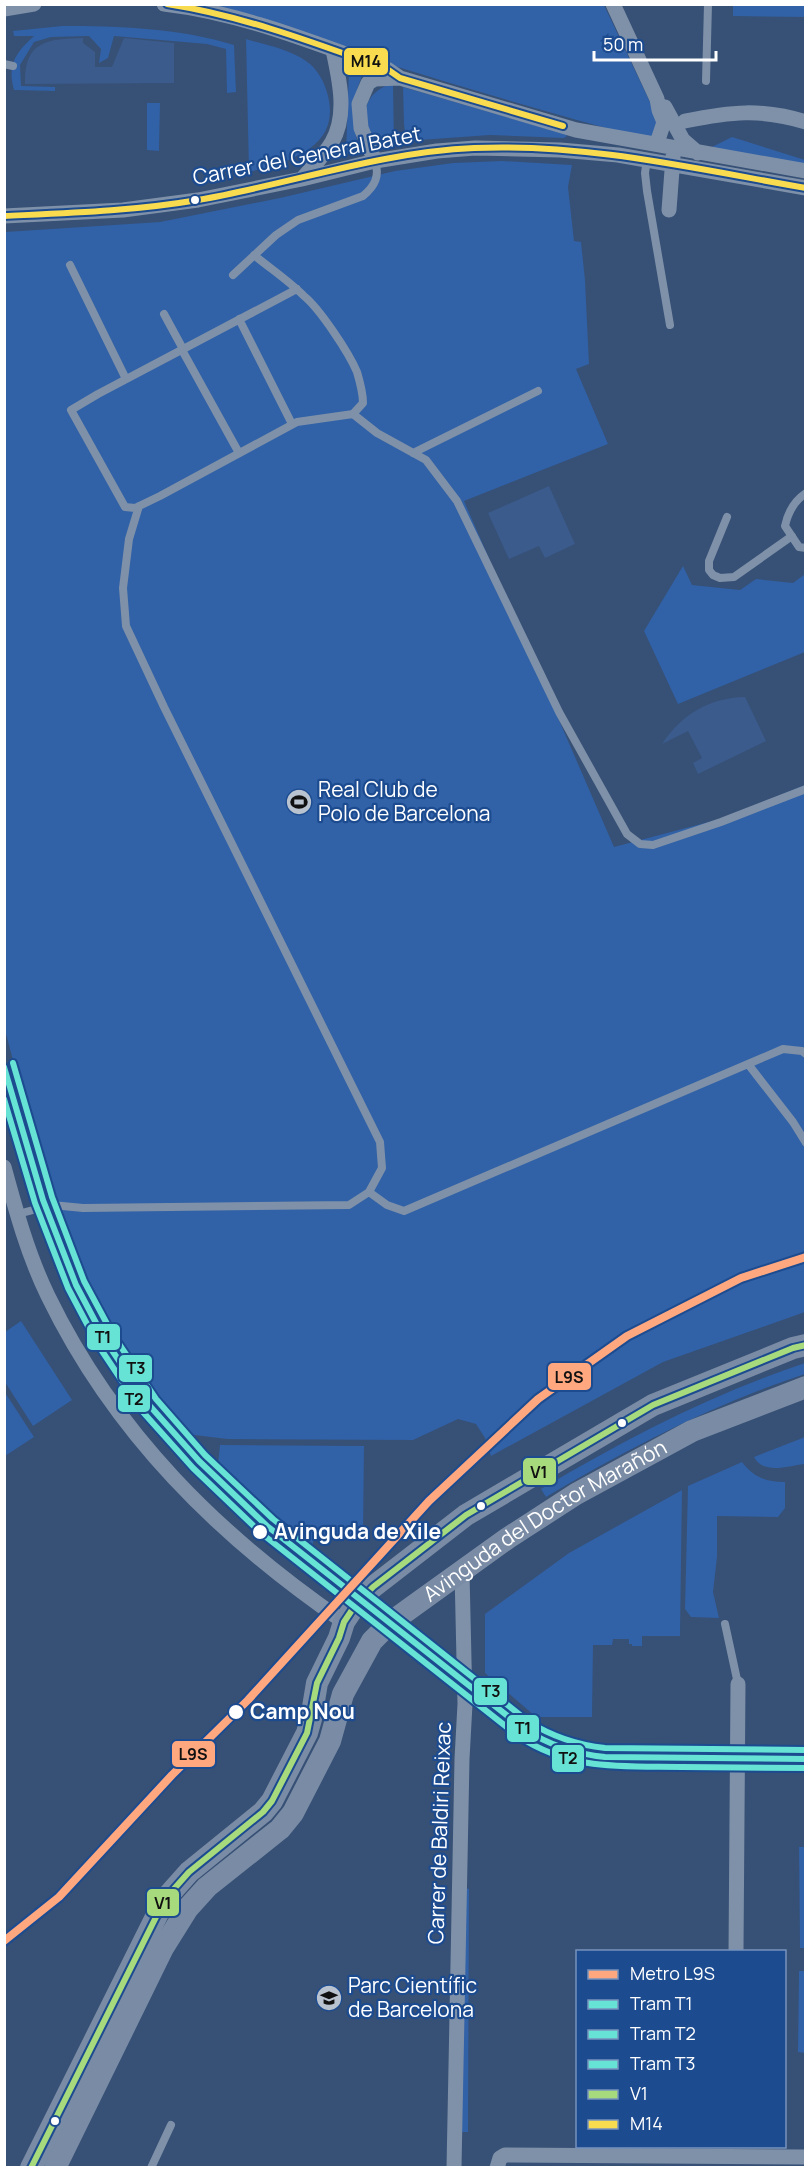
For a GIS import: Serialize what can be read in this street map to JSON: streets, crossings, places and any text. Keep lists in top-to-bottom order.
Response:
{
  "streets": {
    "street": ["Carrer del General Batet", "Avinguda del Doctor Marañón", "Carrer de Baldiri Reixac"]
  },
  "crossings": [
    ["Avinguda del Doctor Marañón", "Carrer de Baldiri Reixac"]
  ],
  "places": {
    "sports": ["Real Club de Polo de Barcelona"],
    "other": ["Avinguda de Xile", "Camp Nou"],
    "school or university": ["Parc Científic de Barcelona"]
  },
  "lines": [
    "transit line M14",
    "tram line T3",
    "tram line T1",
    "tram line T2",
    "metro line L9S",
    "transit line V1"
  ],
  "legend": [
    "Metro L9S",
    "Tram T1",
    "Tram T2",
    "Tram T3",
    "V1",
    "M14"
  ],
  "scale_bar": "50 m"
}
